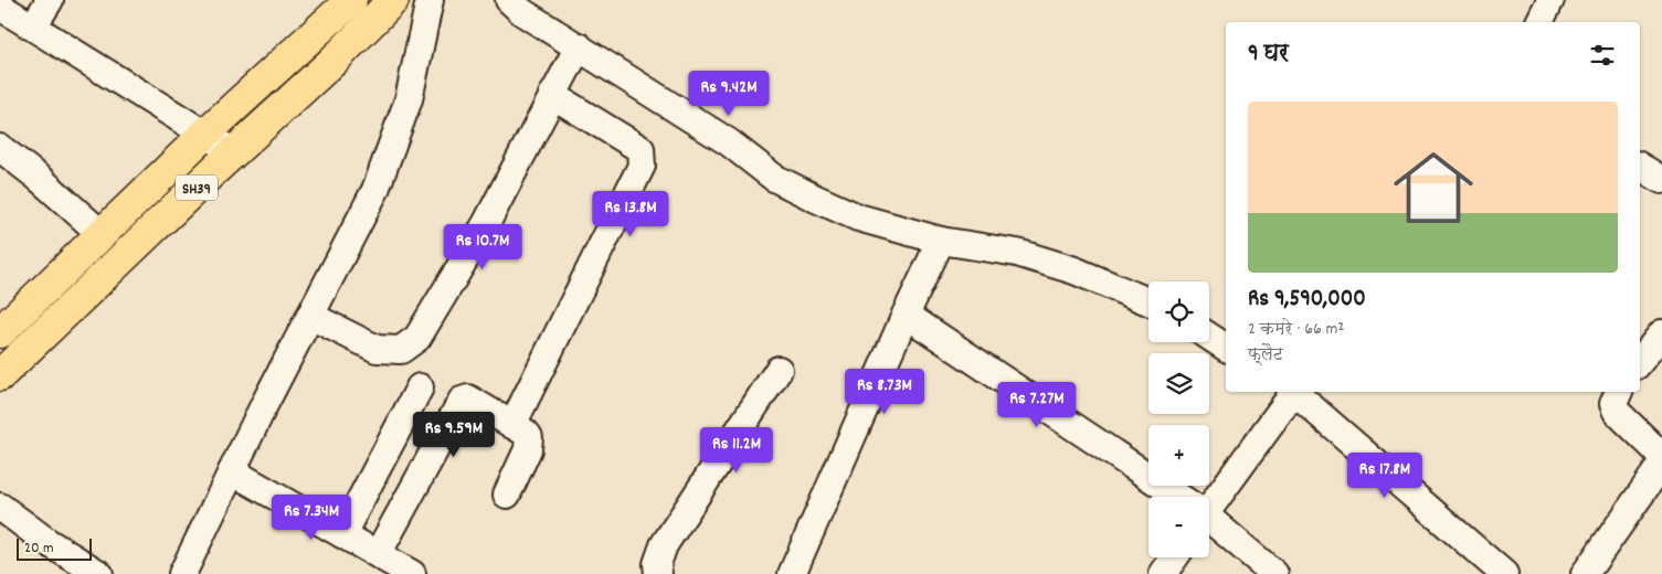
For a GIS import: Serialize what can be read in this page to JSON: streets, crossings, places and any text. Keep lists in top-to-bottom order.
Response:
{
  "streets": {
    "main road": ["SH39"]
  },
  "scale_bar": "20 m",
  "page": {
    "heading": "9 घर",
    "price": [
      "Rs 9.42M",
      "Rs 13.8M",
      "Rs 10.7M",
      "Rs 8.73M",
      "Rs 7.27M",
      "Rs 9.59M",
      "Rs 11.2M",
      "Rs 17.8M",
      "Rs 7.34M"
    ],
    "list": [
      {
        "name": "Rs 9,590,000",
        "note": "2 कमरे · 66 m² · फ़्लैट"
      }
    ],
    "map_buttons": ["+", "−"],
    "scale": "20 m"
  }
}
